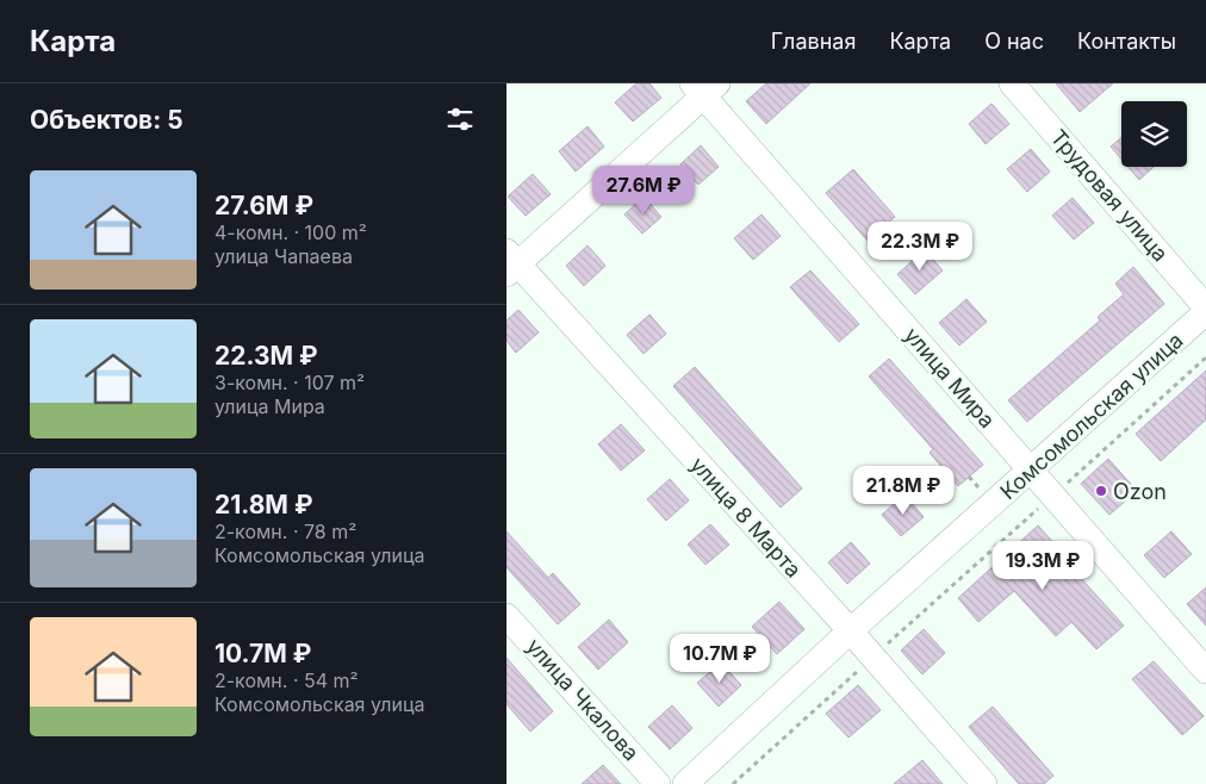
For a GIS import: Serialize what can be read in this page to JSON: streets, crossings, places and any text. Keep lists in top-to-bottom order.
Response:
{
  "streets": {
    "street": [
      "Трудовая улица",
      "улица Мира",
      "Комсомольская улица",
      "улица 8 Марта",
      "улица Чкалова"
    ]
  },
  "crossings": [
    ["улица Мира", "Комсомольская улица"],
    ["Комсомольская улица", "улица 8 Марта"]
  ],
  "places": ["Ozon"],
  "page": {
    "header": "Карта",
    "nav": [
      "Главная",
      "Карта",
      "О нас",
      "Контакты"
    ],
    "heading": "Объектов: 5",
    "list": [
      {
        "name": "27.6M ₽",
        "note": "4-комн. · 100 m² · улица Чапаева"
      },
      {
        "name": "22.3M ₽",
        "note": "3-комн. · 107 m² · улица Мира"
      },
      {
        "name": "21.8M ₽",
        "note": "2-комн. · 78 m² · Комсомольская улица"
      },
      {
        "name": "10.7M ₽",
        "note": "2-комн. · 54 m² · Комсомольская улица"
      }
    ],
    "price": [
      "27.6M ₽",
      "22.3M ₽",
      "21.8M ₽",
      "19.3M ₽",
      "10.7M ₽"
    ]
  }
}
